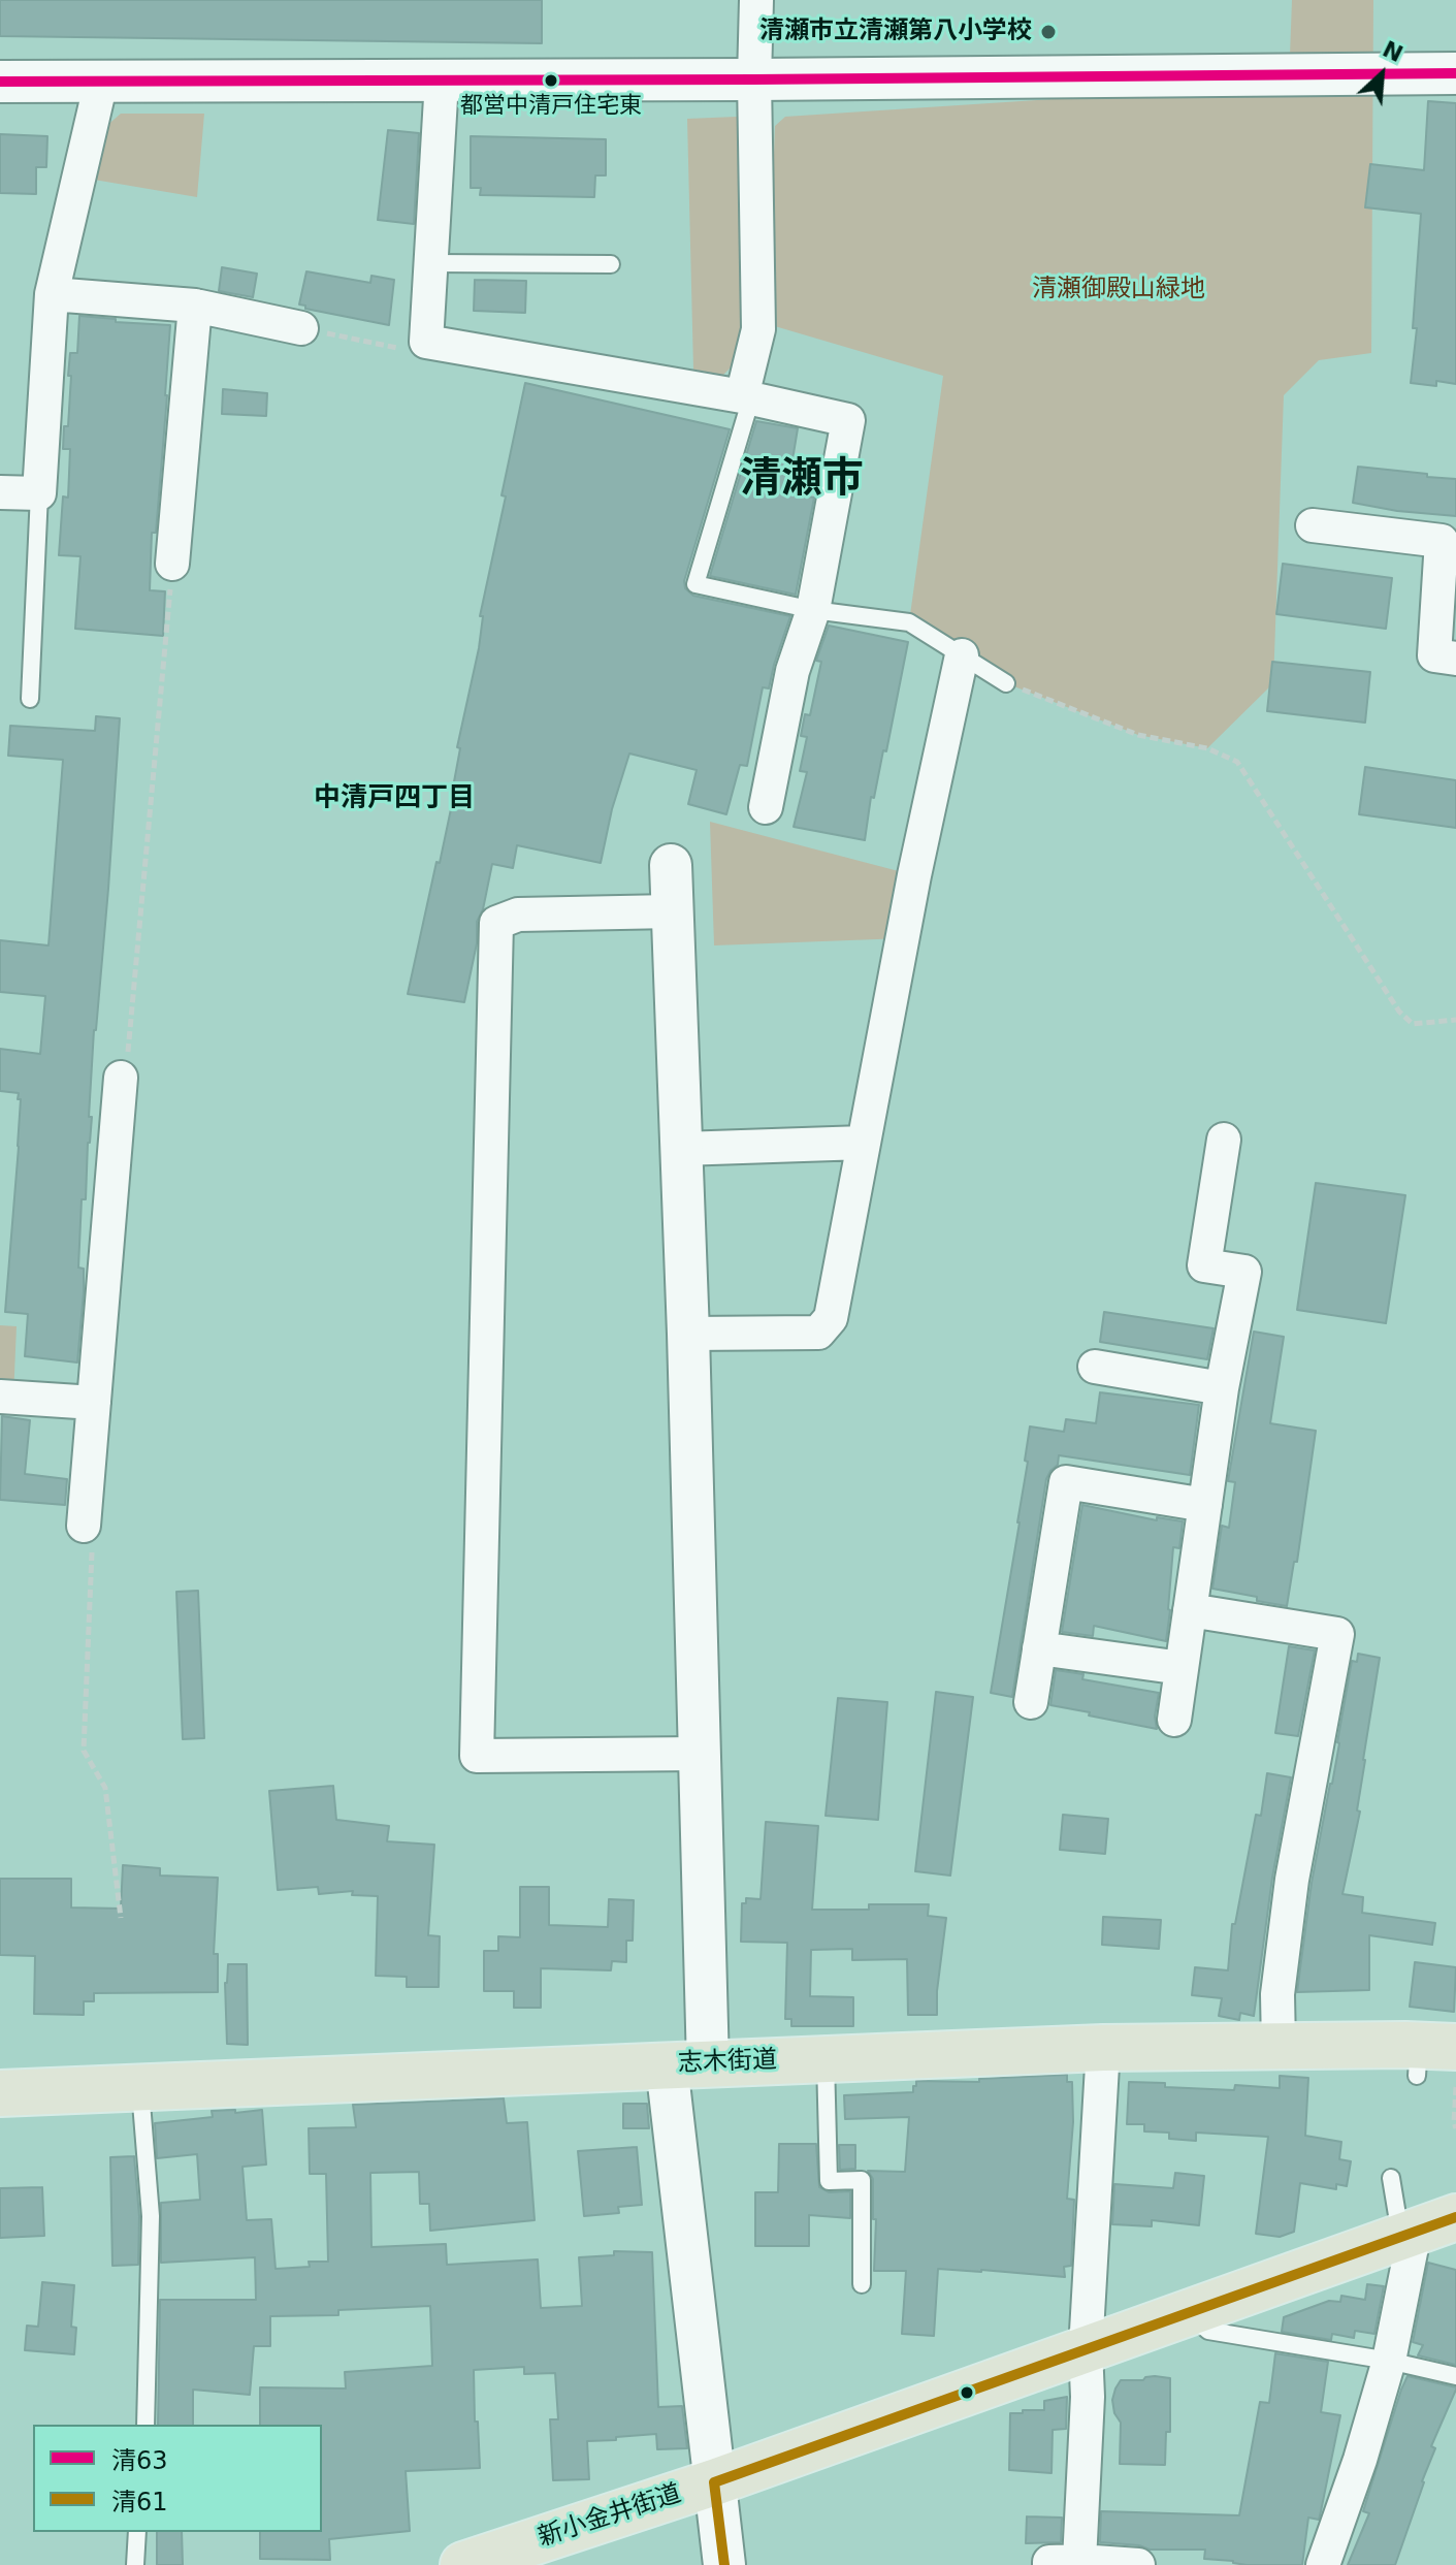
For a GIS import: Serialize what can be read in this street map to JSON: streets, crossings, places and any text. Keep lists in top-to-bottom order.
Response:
{
  "streets": {
    "main road": ["志木街道", "新小金井街道"]
  },
  "districts": ["清瀬市", "中清戸四丁目"],
  "parks": ["清瀬御殿山緑地"],
  "places": ["清瀬市立清瀬第八小学校", "都営中清戸住宅東"],
  "lines": ["transit line 清63", "transit line 清61"],
  "legend": ["清63", "清61"],
  "north": "top right"
}
